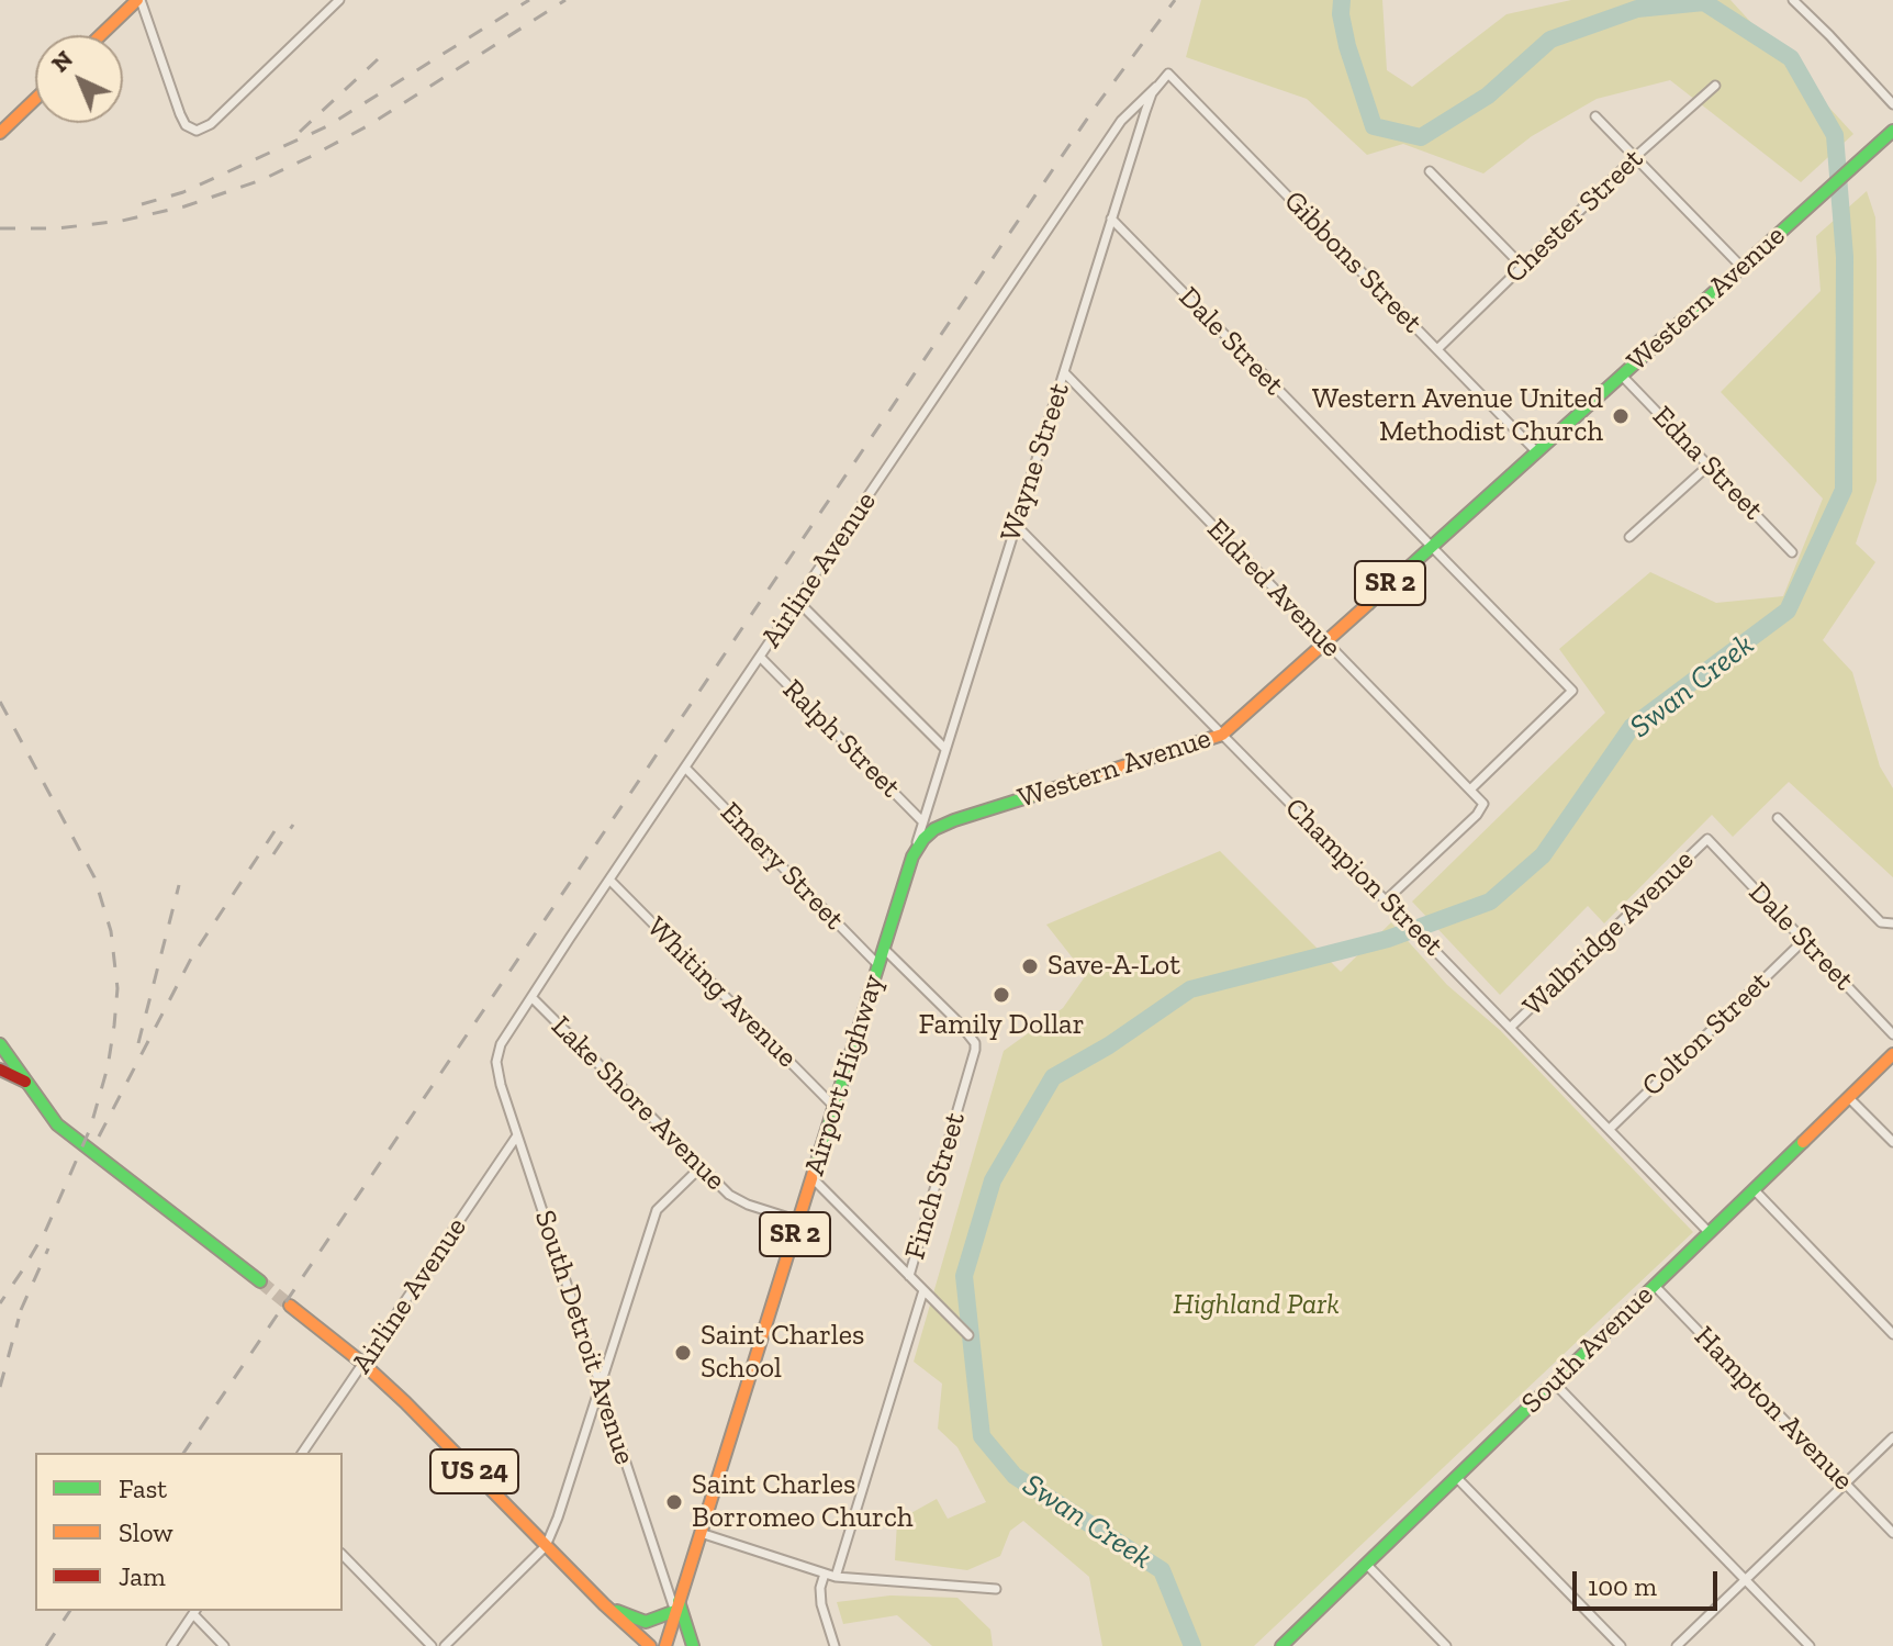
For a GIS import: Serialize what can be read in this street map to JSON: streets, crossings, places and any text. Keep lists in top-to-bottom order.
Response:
{
  "streets": {
    "main road": [
      "Western Avenue",
      "SR 2",
      "Airport Highway",
      "South Avenue",
      "US 24"
    ],
    "street": [
      "Chester Street",
      "Gibbons Street",
      "Dale Street",
      "Wayne Street",
      "Edna Street",
      "Airline Avenue",
      "Eldred Avenue",
      "Ralph Street",
      "Emery Street",
      "Champion Street",
      "Walbridge Avenue",
      "Whiting Avenue",
      "Colton Street",
      "Lake Shore Avenue",
      "Finch Street",
      "South Detroit Avenue",
      "Hampton Avenue"
    ]
  },
  "crossings": [
    ["Chester Street", "Gibbons Street"],
    ["Gibbons Street", "Western Avenue"],
    ["Gibbons Street", "Wayne Street"],
    ["Western Avenue", "Dale Street"],
    ["Western Avenue", "Wayne Street"],
    ["Western Avenue", "Edna Street"],
    ["Western Avenue", "Eldred Avenue"],
    ["Western Avenue", "Champion Street"],
    ["Western Avenue", "Airport Highway"],
    ["Dale Street", "Wayne Street"],
    ["Dale Street", "Eldred Avenue"],
    ["Dale Street", "Walbridge Avenue"],
    ["Dale Street", "Colton Street"],
    ["Wayne Street", "Airline Avenue"],
    ["Wayne Street", "Eldred Avenue"],
    ["Wayne Street", "Ralph Street"],
    ["Wayne Street", "Champion Street"],
    ["Wayne Street", "Airport Highway"],
    ["Airline Avenue", "Ralph Street"],
    ["Airline Avenue", "Emery Street"],
    ["Airline Avenue", "Whiting Avenue"],
    ["Airline Avenue", "Lake Shore Avenue"],
    ["Airline Avenue", "South Detroit Avenue"],
    ["Airline Avenue", "US 24"],
    ["Eldred Avenue", "Champion Street"],
    ["Emery Street", "Airport Highway"],
    ["Champion Street", "Walbridge Avenue"],
    ["Champion Street", "Colton Street"],
    ["Champion Street", "South Avenue"],
    ["Whiting Avenue", "Airport Highway"],
    ["Airport Highway", "Lake Shore Avenue"],
    ["Airport Highway", "Finch Street"],
    ["Airport Highway", "South Detroit Avenue"],
    ["South Avenue", "Hampton Avenue"]
  ],
  "water": ["Swan Creek"],
  "parks": ["Highland Park"],
  "places": [
    "Western Avenue United Methodist Church",
    "Save-A-Lot",
    "Family Dollar",
    "Saint Charles School",
    "Saint Charles Borromeo Church"
  ],
  "legend": ["Fast", "Slow", "Jam"],
  "scale_bar": "100 m",
  "north": "top left"
}
